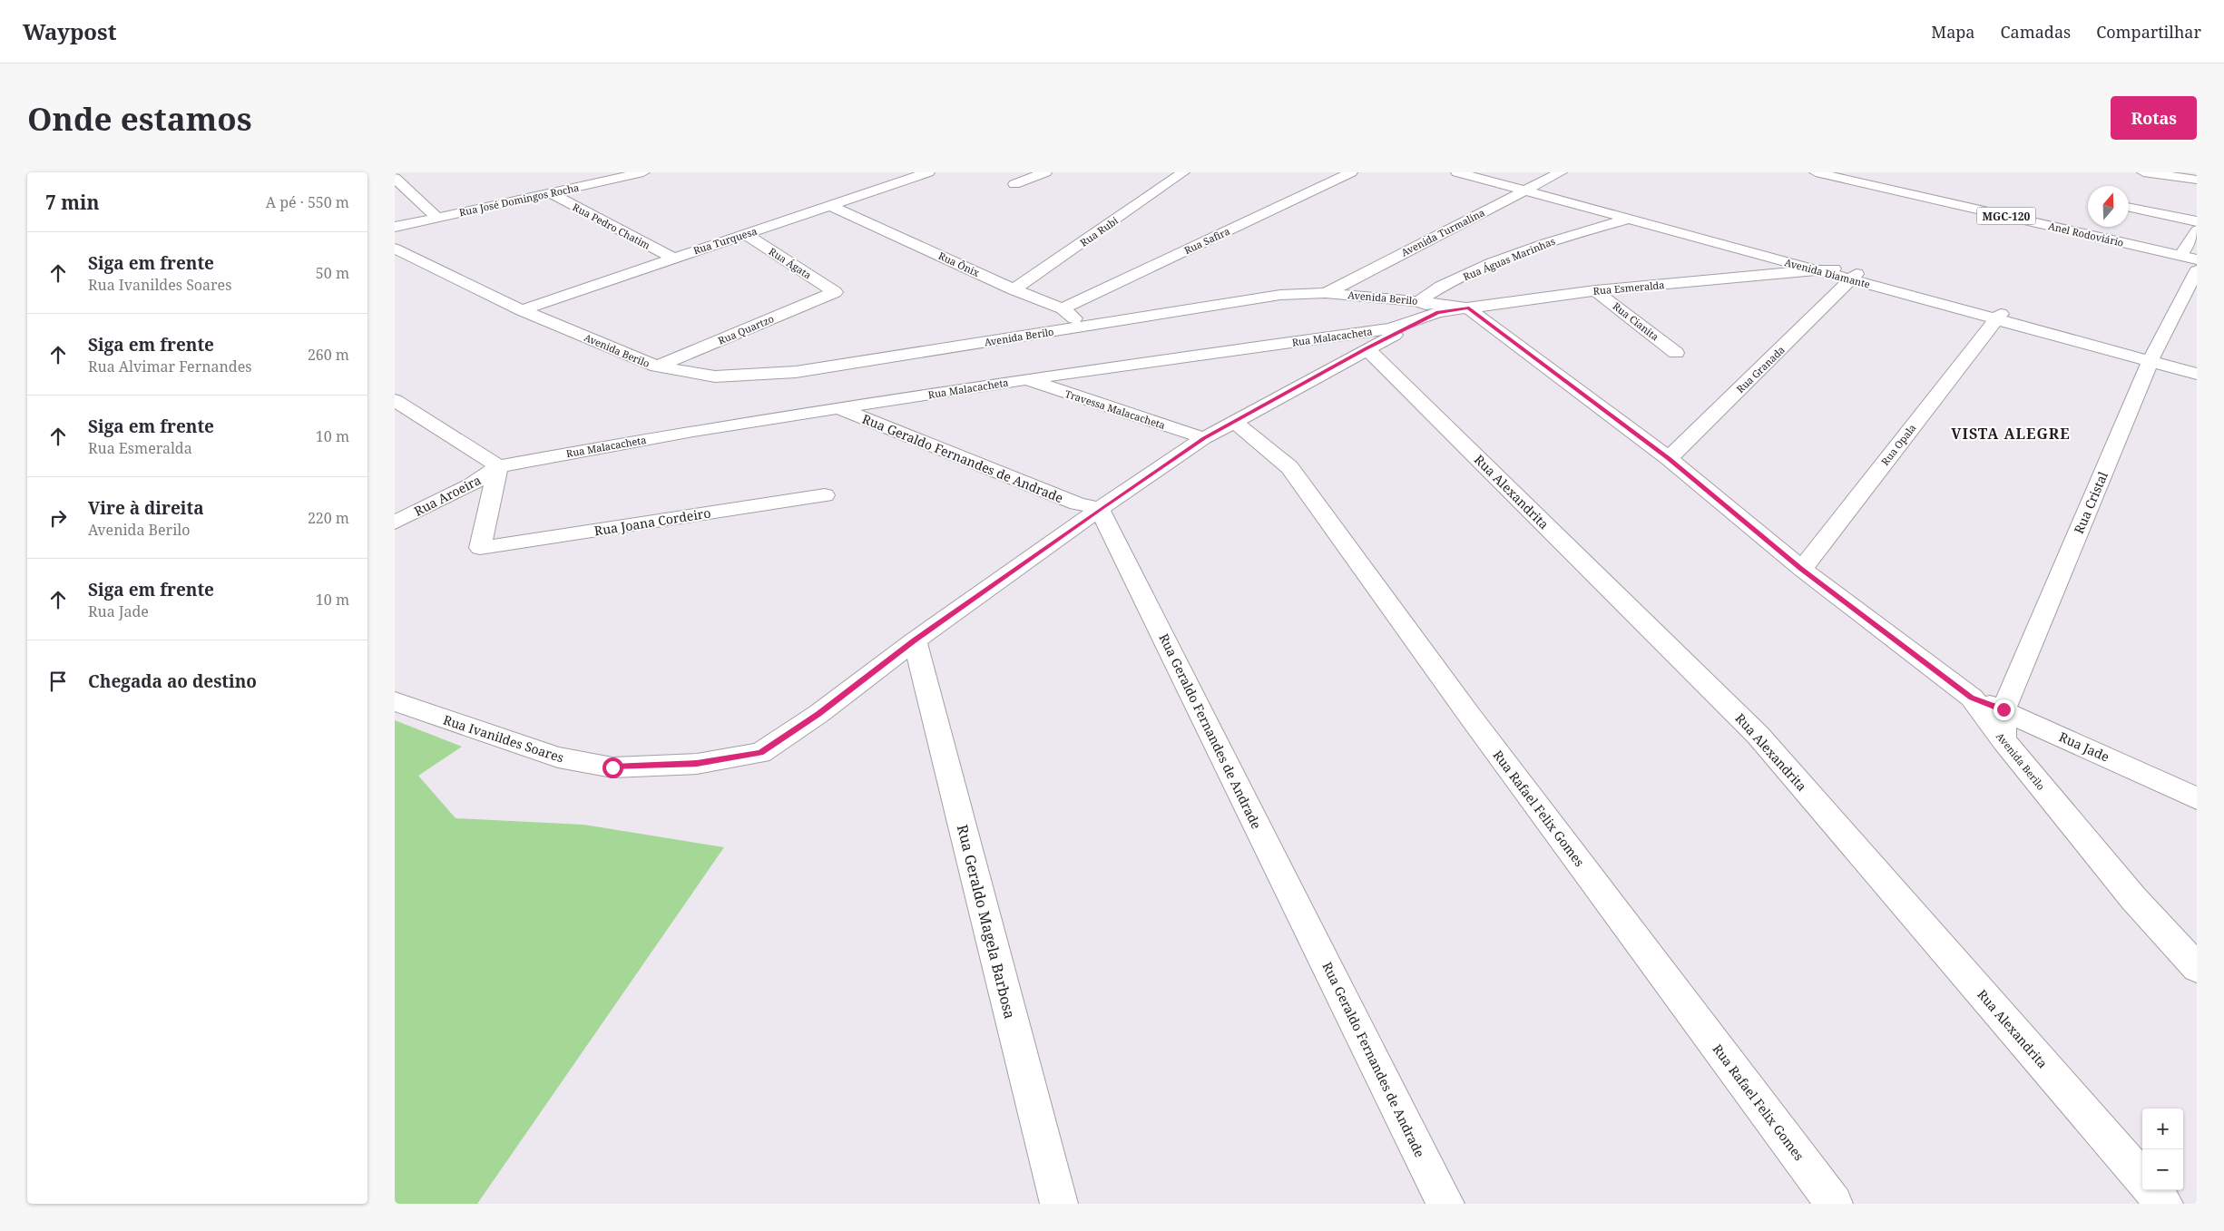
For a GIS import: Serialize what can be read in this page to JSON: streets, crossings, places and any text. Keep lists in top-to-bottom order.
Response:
{
  "streets": {
    "street": [
      "Rua José Domingos Rocha",
      "MGC-120",
      "Rua Pedro Chatim",
      "Rua Rubi",
      "Avenida Turmalina",
      "Anel Rodoviário",
      "Rua Turquesa",
      "Rua Safira",
      "Rua Águas Marinhas",
      "Rua Ágata",
      "Rua Ônix",
      "Avenida Diamante",
      "Rua Esmeralda",
      "Avenida Berilo",
      "Rua Cianita",
      "Rua Quartzo",
      "Rua Malacacheta",
      "Rua Granada",
      "Travessa Malacacheta",
      "Rua Opala",
      "Rua Geraldo Fernandes de Andrade",
      "Rua Alexandrita",
      "Rua Aroeira",
      "Rua Cristal",
      "Rua Joana Cordeiro",
      "Rua Ivanildes Soares",
      "Rua Jade",
      "Rua Rafael Felix Gomes",
      "Rua Geraldo Magela Barbosa"
    ]
  },
  "crossings": [
    ["Rua José Domingos Rocha", "Rua Pedro Chatim"],
    ["Rua Pedro Chatim", "Rua Turquesa"],
    ["Rua Rubi", "Rua Ônix"],
    ["Avenida Turmalina", "Avenida Diamante"],
    ["Avenida Turmalina", "Avenida Berilo"],
    ["Rua Turquesa", "Rua Ágata"],
    ["Rua Turquesa", "Rua Ônix"],
    ["Rua Turquesa", "Avenida Berilo"],
    ["Rua Safira", "Rua Ônix"],
    ["Rua Águas Marinhas", "Avenida Diamante"],
    ["Rua Águas Marinhas", "Avenida Berilo"],
    ["Rua Ágata", "Rua Quartzo"],
    ["Rua Ônix", "Avenida Berilo"],
    ["Avenida Diamante", "Rua Esmeralda"],
    ["Avenida Diamante", "Rua Granada"],
    ["Avenida Diamante", "Rua Opala"],
    ["Avenida Diamante", "Rua Cristal"],
    ["Rua Esmeralda", "Avenida Berilo"],
    ["Rua Esmeralda", "Rua Cianita"],
    ["Rua Esmeralda", "Rua Malacacheta"],
    ["Rua Esmeralda", "Rua Ivanildes Soares"],
    ["Avenida Berilo", "Rua Quartzo"],
    ["Avenida Berilo", "Rua Granada"],
    ["Avenida Berilo", "Rua Opala"],
    ["Avenida Berilo", "Rua Cristal"],
    ["Avenida Berilo", "Rua Jade"],
    ["Rua Malacacheta", "Travessa Malacacheta"],
    ["Rua Malacacheta", "Rua Geraldo Fernandes de Andrade"],
    ["Rua Malacacheta", "Rua Aroeira"],
    ["Rua Malacacheta", "Rua Joana Cordeiro"],
    ["Rua Malacacheta", "Rua Ivanildes Soares"],
    ["Travessa Malacacheta", "Rua Ivanildes Soares"],
    ["Rua Geraldo Fernandes de Andrade", "Rua Ivanildes Soares"],
    ["Rua Alexandrita", "Rua Ivanildes Soares"],
    ["Rua Aroeira", "Rua Joana Cordeiro"],
    ["Rua Cristal", "Rua Jade"],
    ["Rua Ivanildes Soares", "Rua Rafael Felix Gomes"],
    ["Rua Ivanildes Soares", "Rua Geraldo Magela Barbosa"]
  ],
  "districts": ["VISTA ALEGRE"],
  "north": "top",
  "page": {
    "header": "Waypost",
    "nav": ["Mapa", "Camadas", "Compartilhar"],
    "buttons": "Rotas",
    "title": "Onde estamos",
    "heading": ["7 min", "A pé · 550 m"],
    "list": [
      ["Siga em frente", "Rua Ivanildes Soares", "50 m"],
      ["Siga em frente", "Rua Alvimar Fernandes", "260 m"],
      ["Siga em frente", "Rua Esmeralda", "10 m"],
      ["Vire à direita", "Avenida Berilo", "220 m"],
      ["Siga em frente", "Rua Jade", "10 m"],
      "Chegada ao destino"
    ],
    "map_buttons": ["+", "−"]
  }
}
